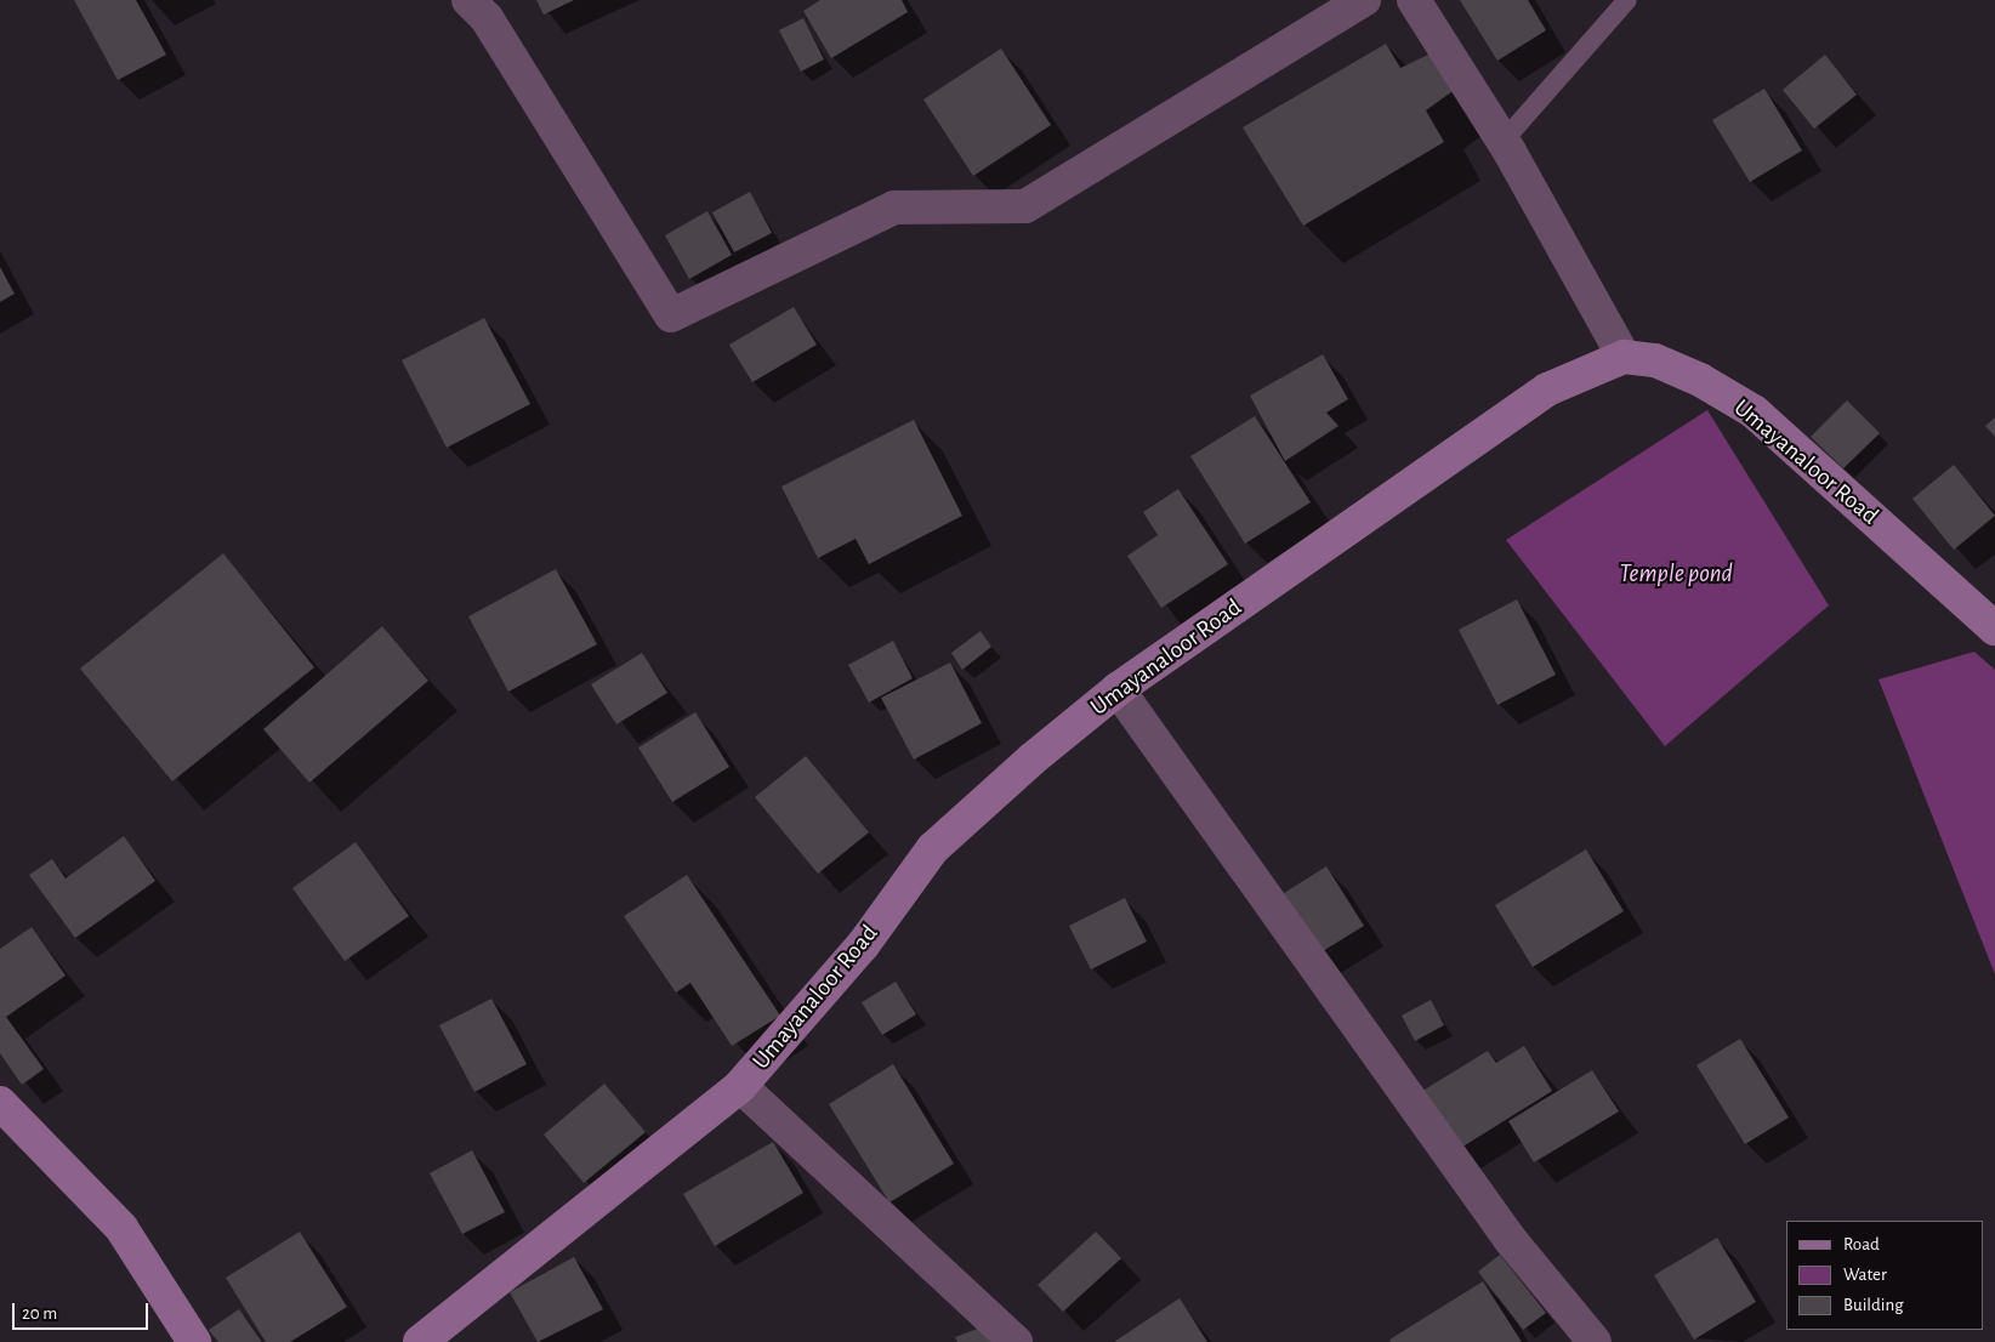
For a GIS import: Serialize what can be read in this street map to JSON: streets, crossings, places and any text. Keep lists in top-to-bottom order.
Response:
{
  "streets": {
    "main road": ["Umayanaloor Road"]
  },
  "water": ["Temple pond"],
  "legend": ["Road", "Water", "Building"],
  "scale_bar": "20 m"
}
